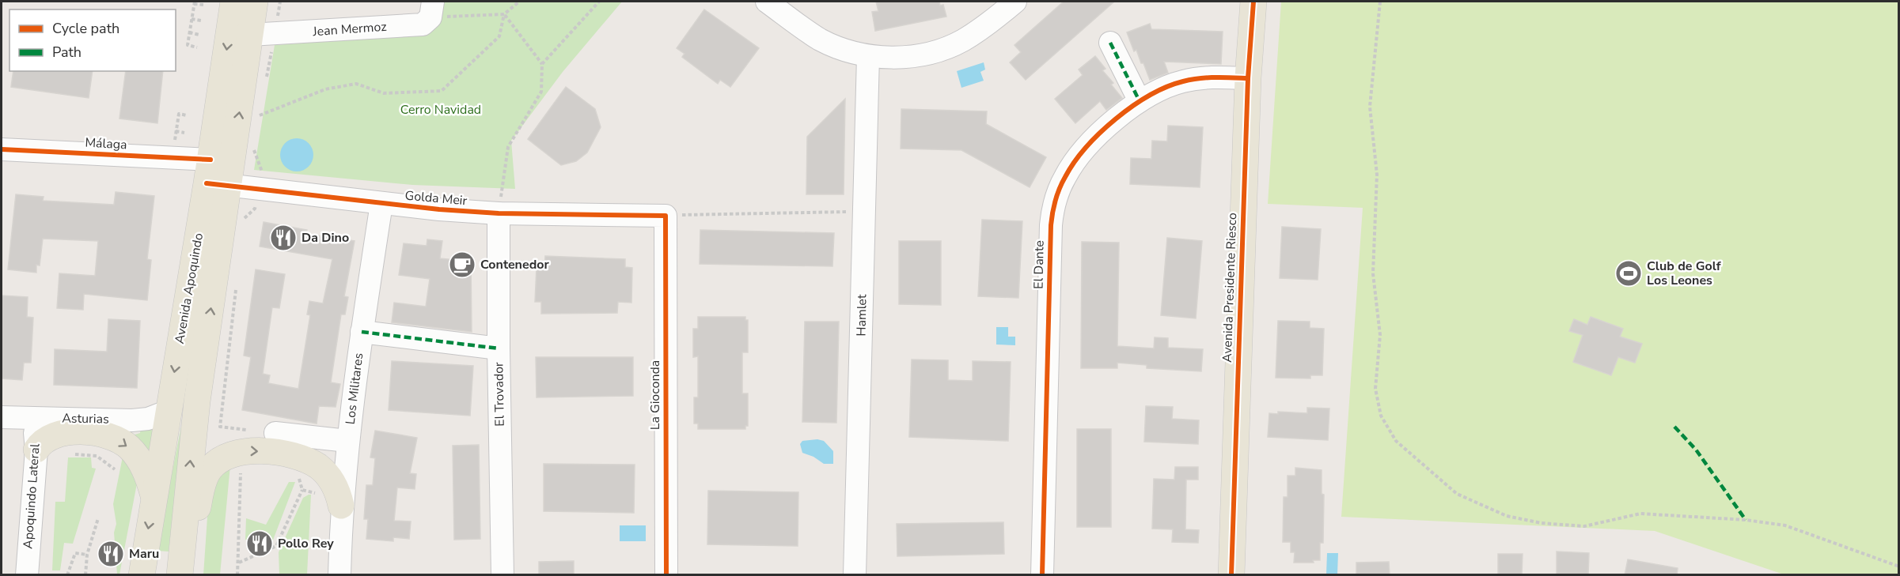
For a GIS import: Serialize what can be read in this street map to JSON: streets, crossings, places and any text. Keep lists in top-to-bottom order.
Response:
{
  "streets": {
    "main road": ["Avenida Presidente Riesco", "Avenida Apoquindo"],
    "street": [
      "Jean Mermoz",
      "Málaga",
      "Golda Meir",
      "El Dante",
      "Hamlet",
      "Los Militares",
      "El Trovador",
      "La Gioconda",
      "Asturias",
      "Apoquindo Lateral"
    ]
  },
  "crossings": [
    ["Jean Mermoz", "Avenida Apoquindo"],
    ["Málaga", "Golda Meir"],
    ["Málaga", "Avenida Apoquindo"],
    ["Golda Meir", "Avenida Apoquindo"],
    ["Golda Meir", "Los Militares"],
    ["Golda Meir", "El Trovador"],
    ["Golda Meir", "La Gioconda"],
    ["El Dante", "Avenida Presidente Riesco"],
    ["Avenida Apoquindo", "Asturias"],
    ["Asturias", "Apoquindo Lateral"]
  ],
  "parks": ["Cerro Navidad"],
  "places": {
    "restaurant": ["Da Dino", "Pollo Rey", "Maru"],
    "cafe": ["Contenedor"],
    "sports": ["Club de Golf Los Leones"]
  },
  "legend": ["Cycle path", "Path"]
}
